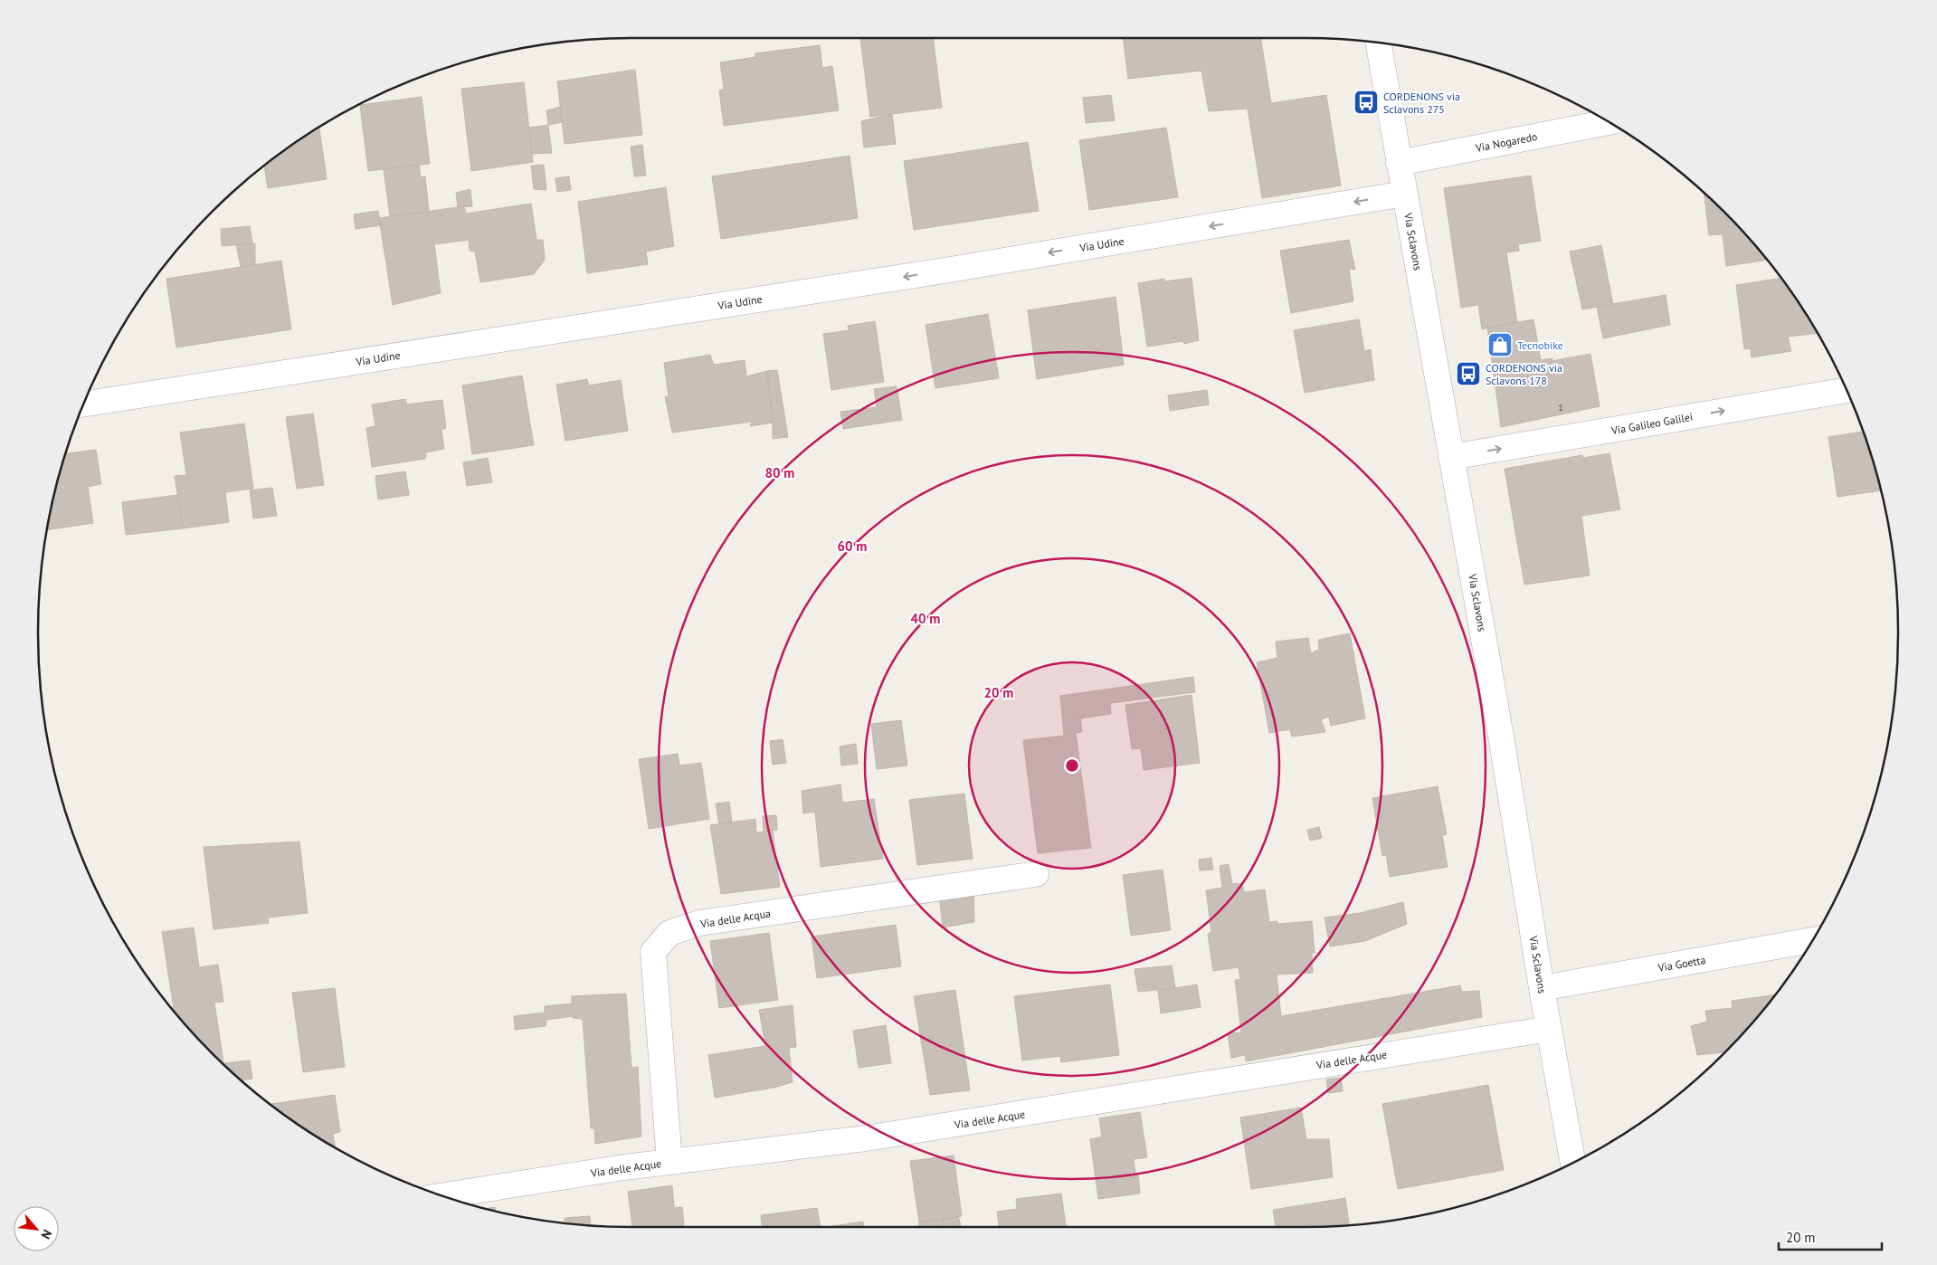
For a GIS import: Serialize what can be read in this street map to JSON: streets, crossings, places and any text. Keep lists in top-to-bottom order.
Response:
{
  "streets": {
    "street": [
      "Via Nogaredo",
      "Via Sclavons",
      "Via Udine",
      "Via Galileo Galilei",
      "Via delle Acqua",
      "Via Goetta",
      "Via delle Acque"
    ]
  },
  "crossings": [
    ["Via Nogaredo", "Via Sclavons"],
    ["Via Sclavons", "Via Udine"],
    ["Via Sclavons", "Via Galileo Galilei"],
    ["Via Sclavons", "Via Goetta"],
    ["Via Sclavons", "Via delle Acque"],
    ["Via delle Acqua", "Via delle Acque"]
  ],
  "one_way": ["Via Udine", "Via Galileo Galilei"],
  "places": {
    "bus stop": ["CORDENONS via Sclavons 275", "CORDENONS via Sclavons 178"],
    "shop": ["Tecnobike"]
  },
  "house_numbers": ["1"],
  "scale_bar": "20 m",
  "north": "bottom right",
  "rings": [
    "80 m",
    "60 m",
    "40 m",
    "20 m"
  ]
}
